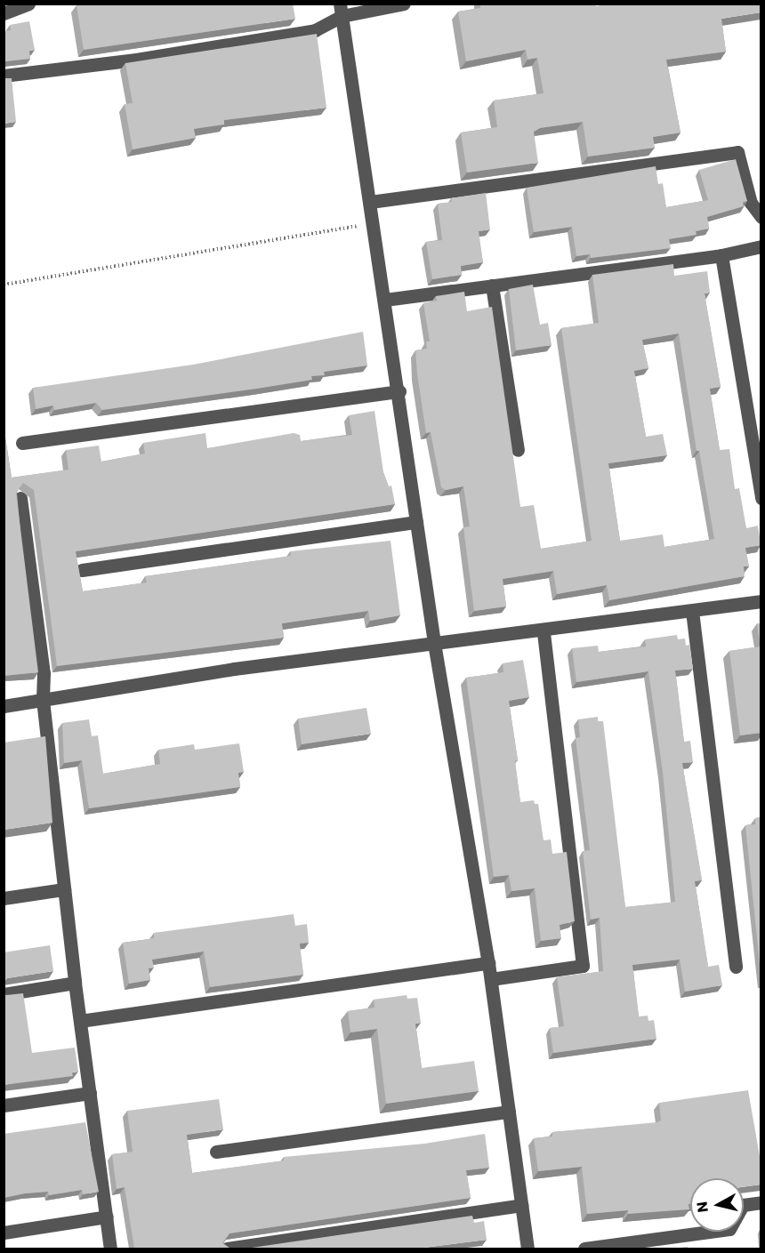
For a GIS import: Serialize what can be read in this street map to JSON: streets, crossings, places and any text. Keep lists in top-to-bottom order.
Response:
{
  "north": "left"
}
